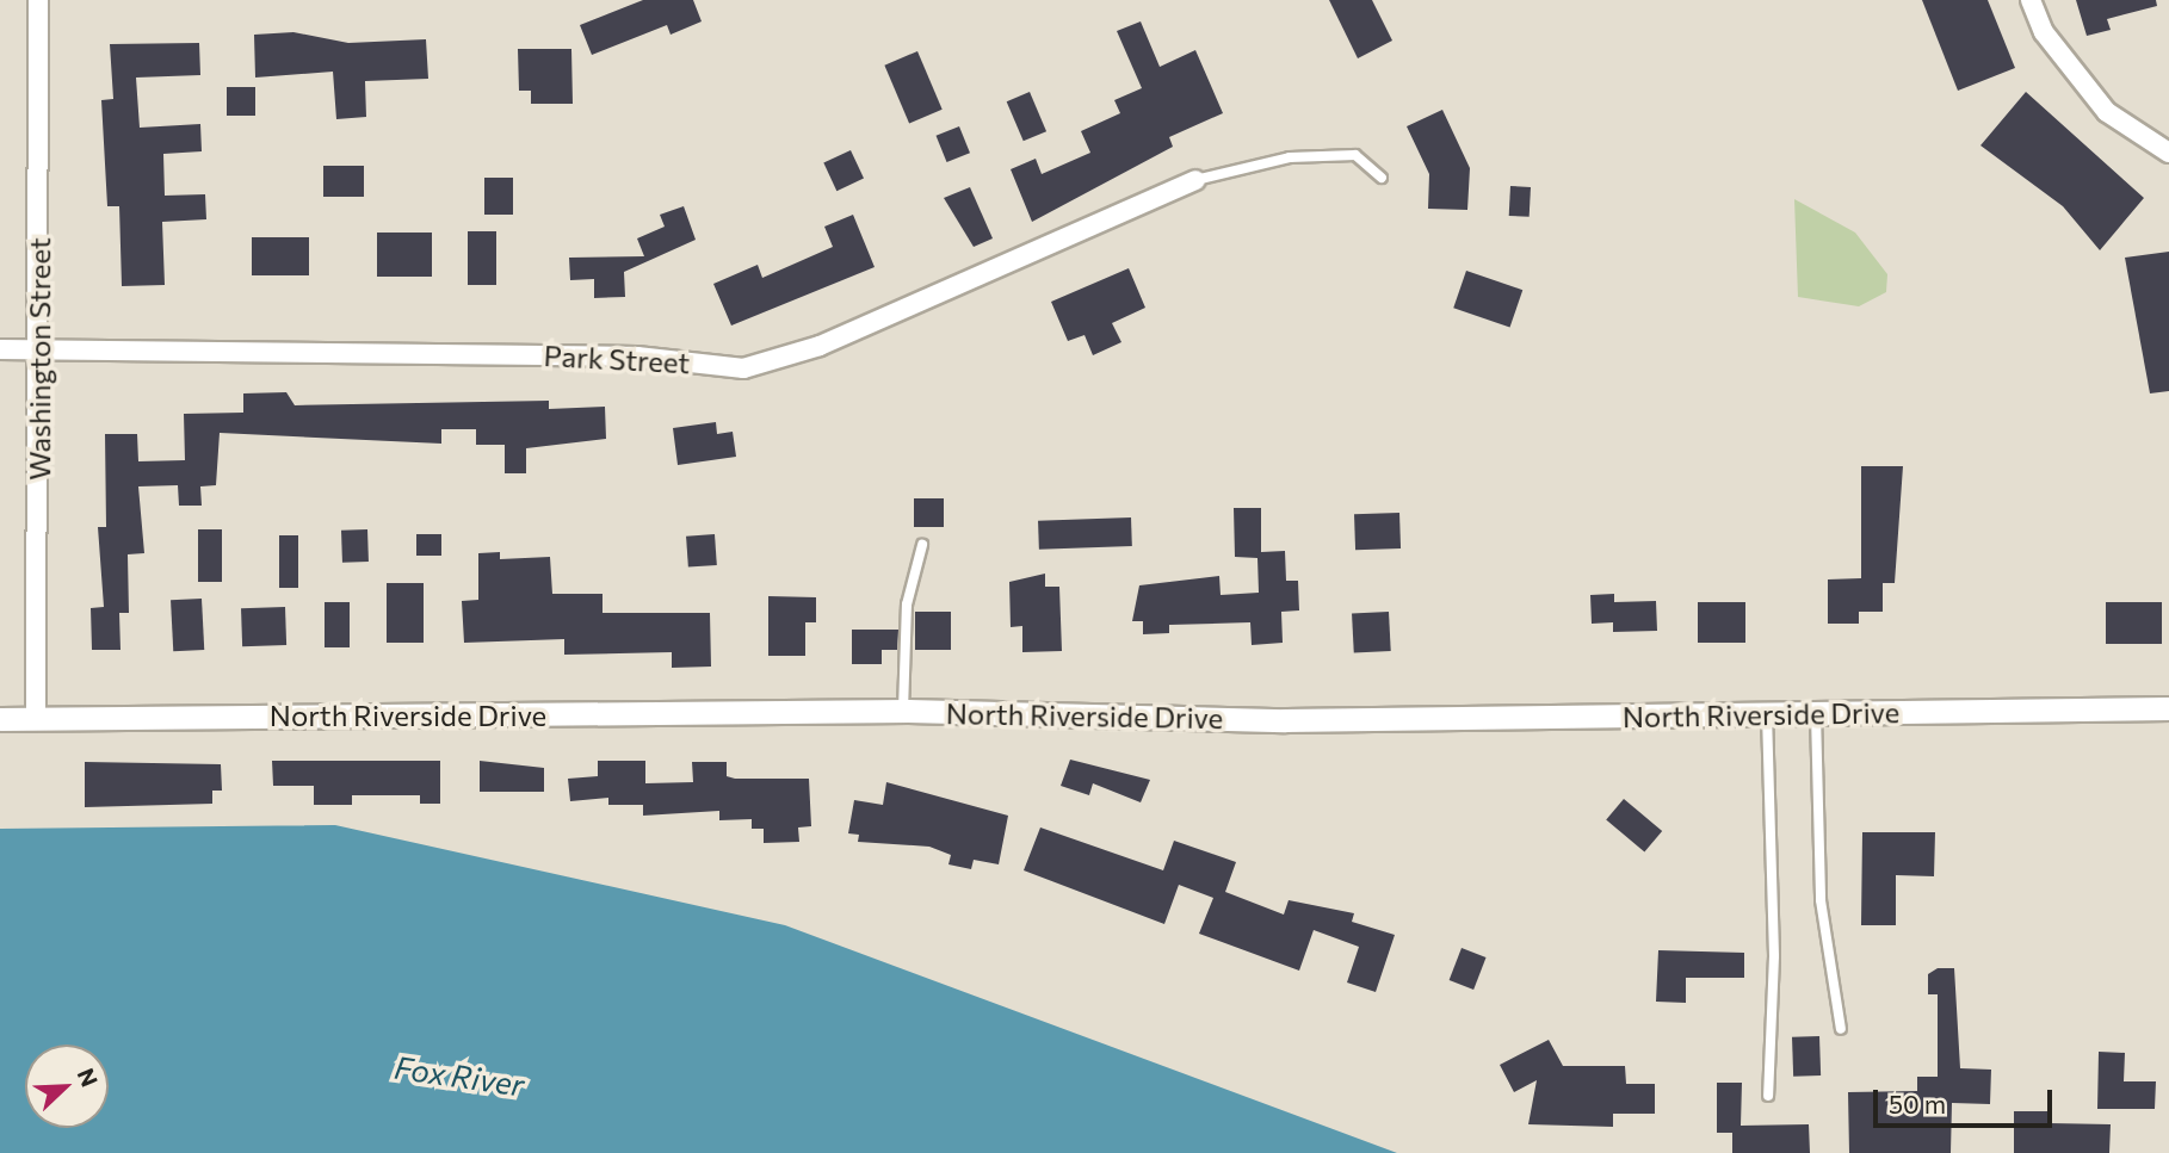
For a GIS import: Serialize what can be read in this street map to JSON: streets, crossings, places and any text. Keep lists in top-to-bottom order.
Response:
{
  "streets": {
    "street": ["Washington Street", "Park Street", "North Riverside Drive"]
  },
  "crossings": [
    ["Washington Street", "Park Street"],
    ["Washington Street", "North Riverside Drive"]
  ],
  "water": ["Fox River"],
  "scale_bar": "50 m",
  "north": "top right"
}
